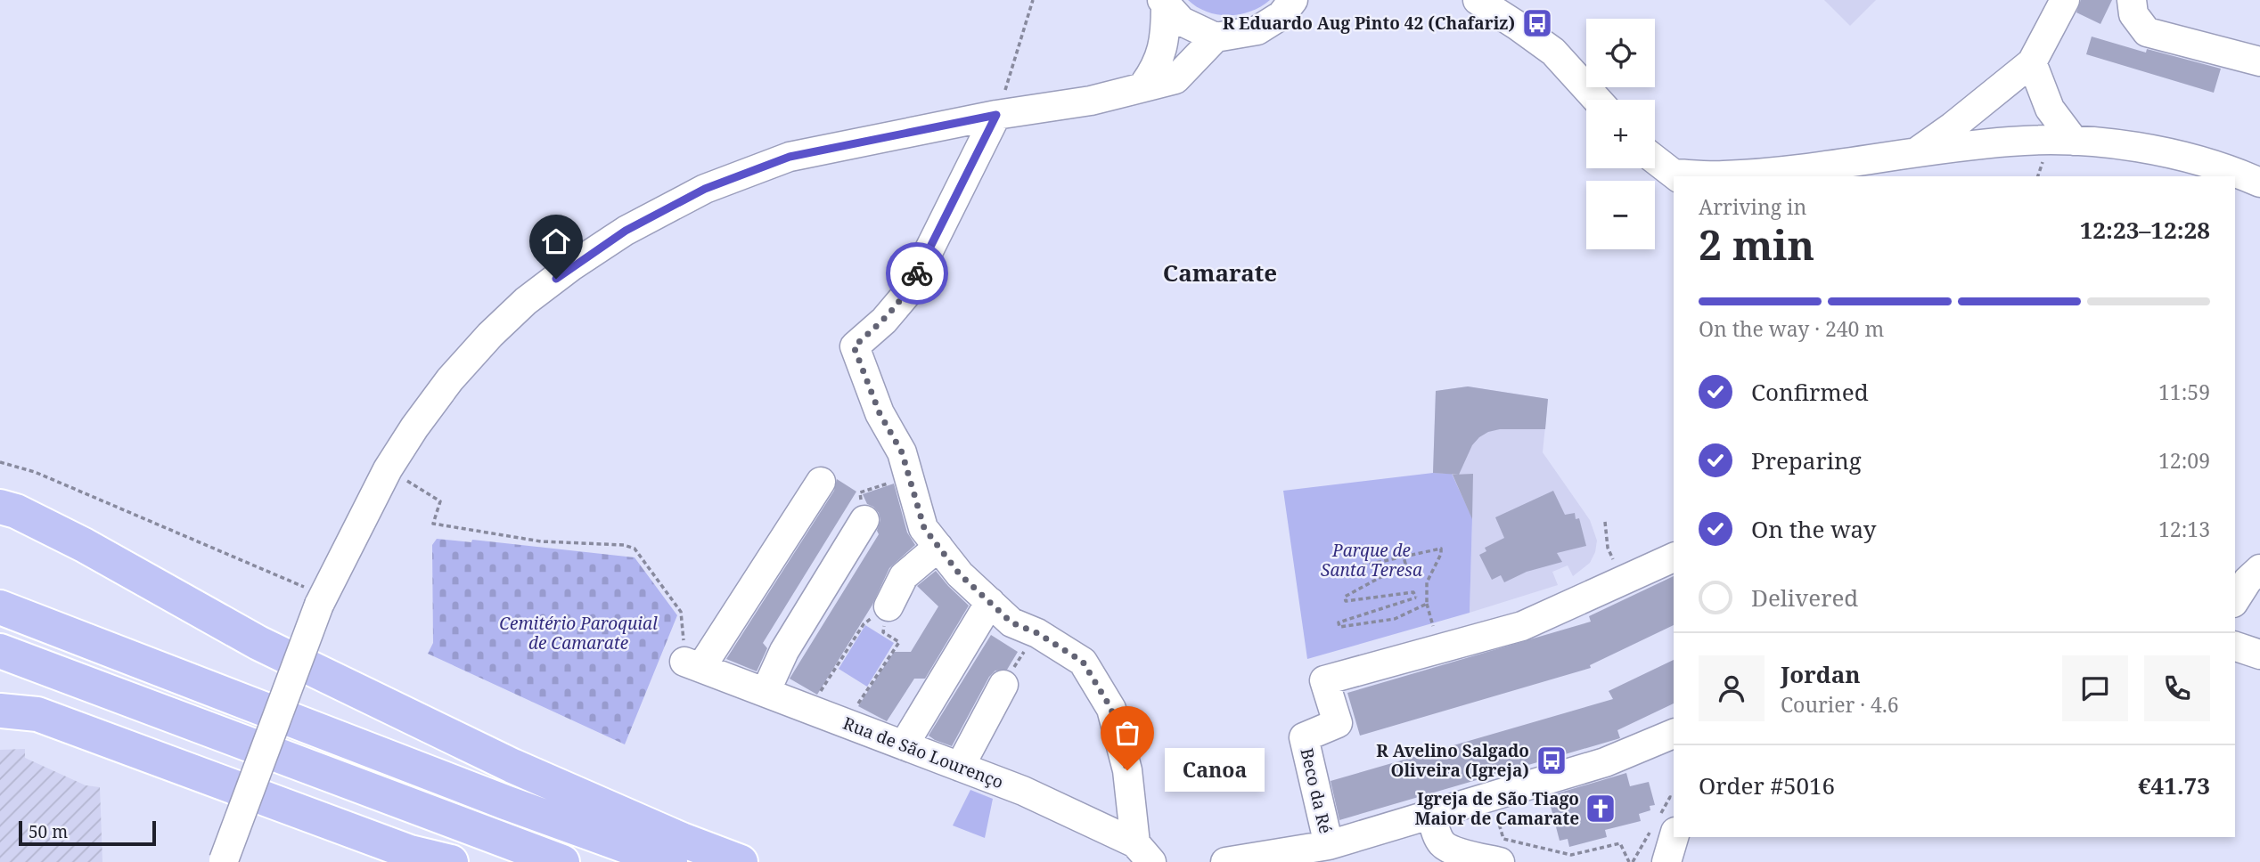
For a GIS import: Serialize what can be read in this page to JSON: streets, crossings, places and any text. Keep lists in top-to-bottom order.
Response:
{
  "streets": {
    "street": ["Rua de São Lourenço", "Beco da Ré"]
  },
  "districts": ["Camarate"],
  "parks": ["Parque de Santa Teresa", "Cemitério Paroquial de Camarate"],
  "places": {
    "bus stop": ["R Eduardo Aug Pinto 42 (Chafariz)", "R Avelino Salgado Oliveira (Igreja)"],
    "other": ["Canoa"],
    "church": ["Igreja de São Tiago Maior de Camarate"]
  },
  "scale_bar": "50 m",
  "page": {
    "map_buttons": ["+", "−"],
    "heading": ["2 min", "Arriving in", "12:23–12:28"],
    "panel": [
      "Jordan",
      "Courier · 4.6",
      "Order #5016",
      "€41.73"
    ],
    "bar": "On the way · 240 m",
    "list": [
      ["Confirmed", "11:59"],
      ["Preparing", "12:09"],
      ["On the way", "12:13"],
      "Delivered"
    ],
    "bubble": "Canoa",
    "scale": "50 m"
  }
}
